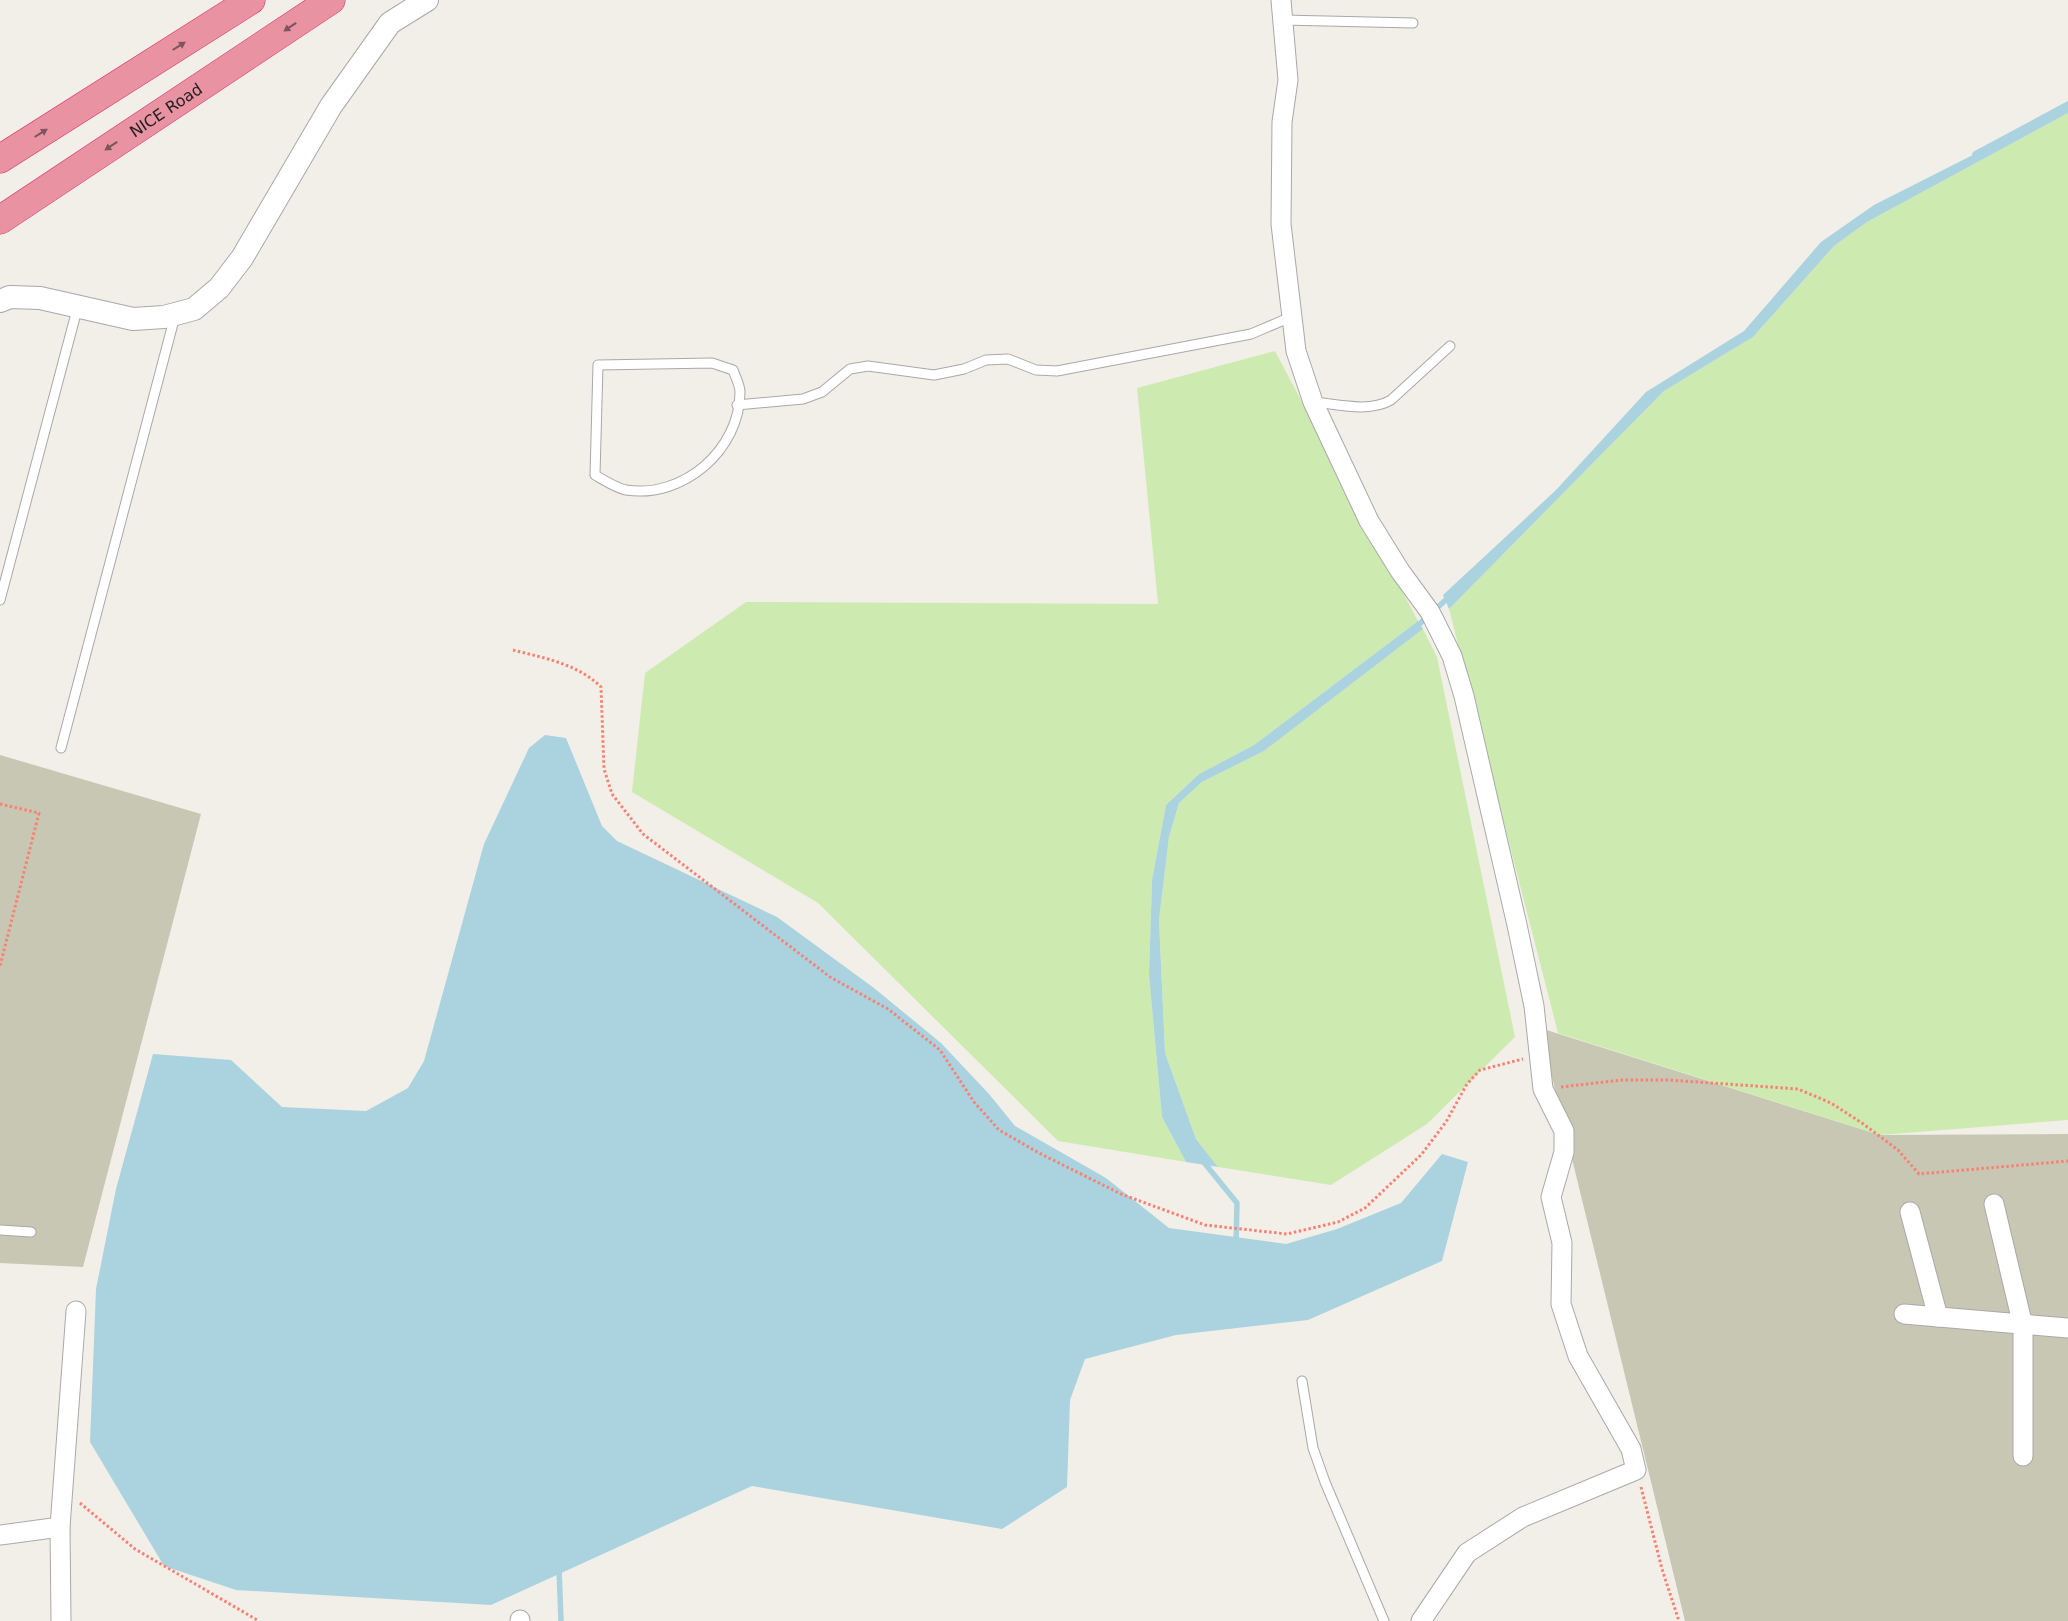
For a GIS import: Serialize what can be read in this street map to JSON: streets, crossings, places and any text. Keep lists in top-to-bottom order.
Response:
{
  "streets": {
    "highway": ["NICE Road"]
  }
}
